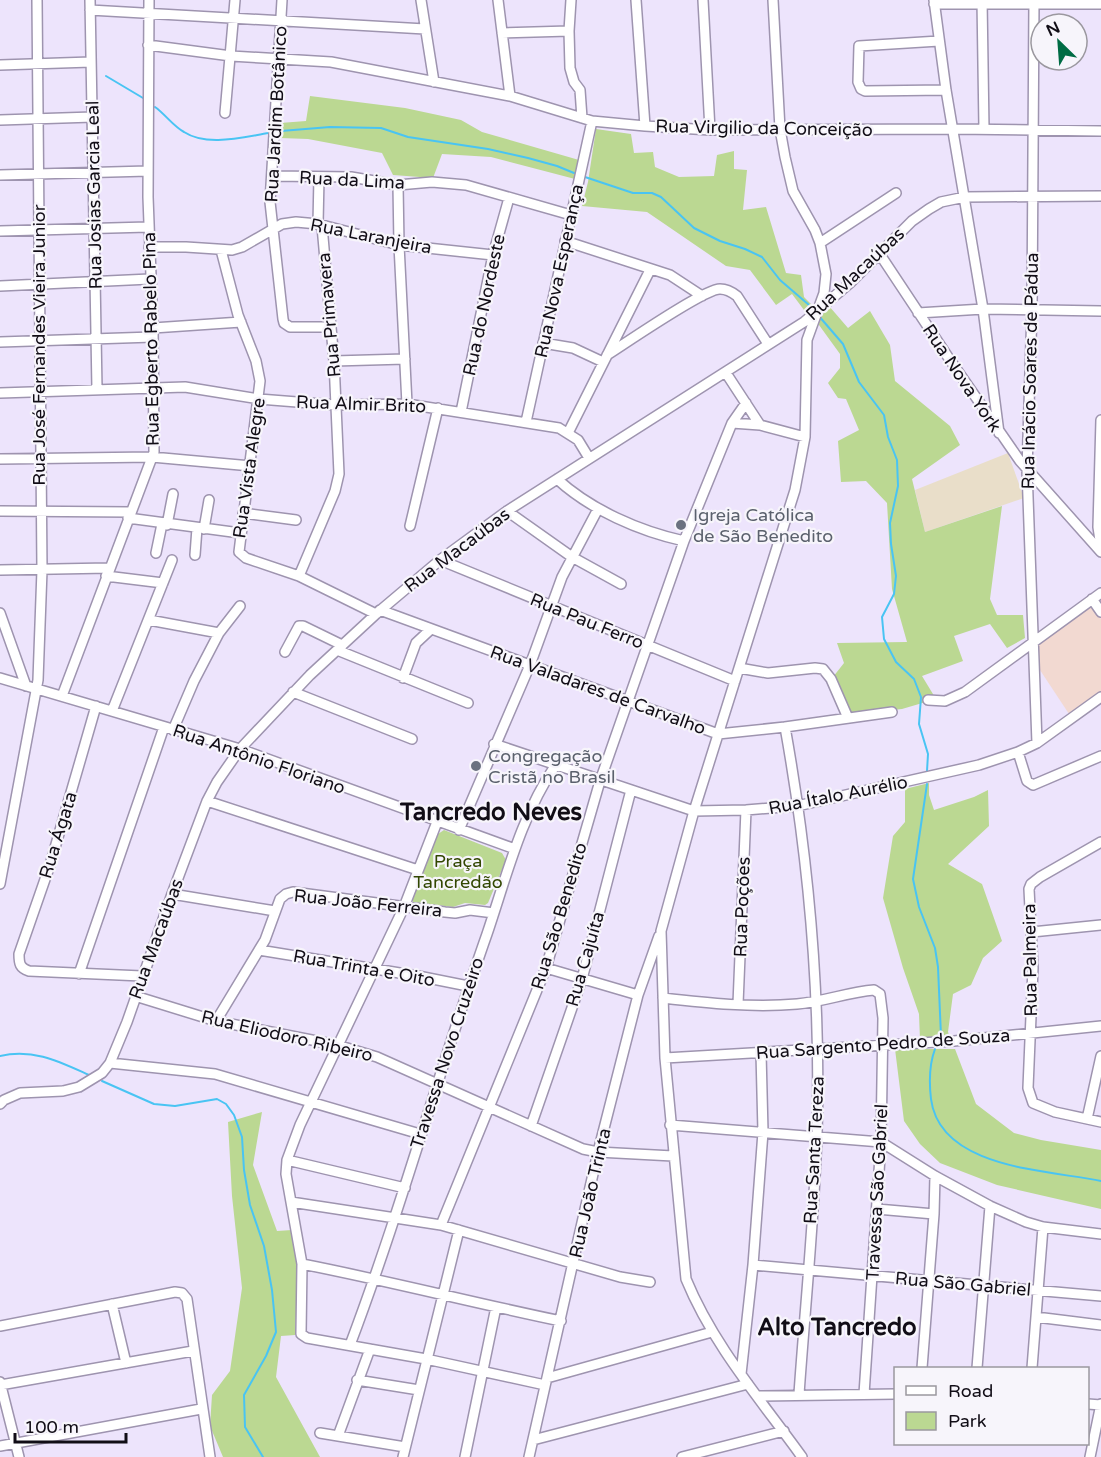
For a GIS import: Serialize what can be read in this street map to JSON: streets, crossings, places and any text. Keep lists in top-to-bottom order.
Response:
{
  "streets": {
    "street": [
      "Rua Jardim Botânico",
      "Rua Virgilio da Conceição",
      "Rua da Lima",
      "Rua Josias Garcia Leal",
      "Rua Laranjeira",
      "Rua Nova Esperança",
      "Rua Macaúbas",
      "Rua do Nordeste",
      "Rua Primavera",
      "Rua Egberto Rabelo Pina",
      "Rua José Fernandes Vieira Junior",
      "Rua Inácio Soares de Pádua",
      "Rua Nova York",
      "Rua Almir Brito",
      "Rua Vista Alegre",
      "Rua Pau Ferro",
      "Rua Valadares de Carvalho",
      "Rua Antônio Floriano",
      "Rua Ítalo Aurélio",
      "Rua Ágata",
      "Rua João Ferreira",
      "Rua Poções",
      "Rua São Benedito",
      "Rua Cajuíta",
      "Rua Palmeira",
      "Rua Trinta e Oito",
      "Rua Eliodoro Ribeiro",
      "Rua Sargento Pedro de Souza",
      "Travessa Novo Cruzeiro",
      "Rua Santa Tereza",
      "Travessa São Gabriel",
      "Rua João Trinta",
      "Rua São Gabriel"
    ]
  },
  "crossings": [
    ["Rua Jardim Botânico", "Rua Virgilio da Conceição"],
    ["Rua Jardim Botânico", "Rua da Lima"],
    ["Rua Jardim Botânico", "Rua Laranjeira"],
    ["Rua Jardim Botânico", "Rua Primavera"],
    ["Rua Virgilio da Conceição", "Rua Nova Esperança"],
    ["Rua Virgilio da Conceição", "Rua Egberto Rabelo Pina"],
    ["Rua Virgilio da Conceição", "Rua Inácio Soares de Pádua"],
    ["Rua da Lima", "Rua Nova Esperança"],
    ["Rua da Lima", "Rua do Nordeste"],
    ["Rua da Lima", "Rua Primavera"],
    ["Rua Josias Garcia Leal", "Rua Almir Brito"],
    ["Rua Laranjeira", "Rua do Nordeste"],
    ["Rua Laranjeira", "Rua Primavera"],
    ["Rua Laranjeira", "Rua Egberto Rabelo Pina"],
    ["Rua Laranjeira", "Rua Vista Alegre"],
    ["Rua Nova Esperança", "Rua Almir Brito"],
    ["Rua Macaúbas", "Rua Inácio Soares de Pádua"],
    ["Rua Macaúbas", "Rua Nova York"],
    ["Rua Macaúbas", "Rua Pau Ferro"],
    ["Rua Macaúbas", "Rua Valadares de Carvalho"],
    ["Rua Macaúbas", "Rua Antônio Floriano"],
    ["Rua Macaúbas", "Rua João Ferreira"],
    ["Rua Macaúbas", "Rua Eliodoro Ribeiro"],
    ["Rua do Nordeste", "Rua Almir Brito"],
    ["Rua Primavera", "Rua Almir Brito"],
    ["Rua Primavera", "Rua Valadares de Carvalho"],
    ["Rua Egberto Rabelo Pina", "Rua Almir Brito"],
    ["Rua Egberto Rabelo Pina", "Rua Antônio Floriano"],
    ["Rua José Fernandes Vieira Junior", "Rua Almir Brito"],
    ["Rua José Fernandes Vieira Junior", "Rua Antônio Floriano"],
    ["Rua Inácio Soares de Pádua", "Rua Nova York"],
    ["Rua Inácio Soares de Pádua", "Rua Ítalo Aurélio"],
    ["Rua Almir Brito", "Rua Vista Alegre"],
    ["Rua Vista Alegre", "Rua Valadares de Carvalho"],
    ["Rua Pau Ferro", "Rua São Benedito"],
    ["Rua Valadares de Carvalho", "Rua São Benedito"],
    ["Rua Valadares de Carvalho", "Rua Santa Tereza"],
    ["Rua Antônio Floriano", "Rua Ágata"],
    ["Rua Antônio Floriano", "Travessa Novo Cruzeiro"],
    ["Rua Ítalo Aurélio", "Rua Poções"],
    ["Rua Ítalo Aurélio", "Rua São Benedito"],
    ["Rua Ítalo Aurélio", "Rua Cajuíta"],
    ["Rua Ítalo Aurélio", "Travessa Novo Cruzeiro"],
    ["Rua Ítalo Aurélio", "Rua Santa Tereza"],
    ["Rua João Ferreira", "Travessa Novo Cruzeiro"],
    ["Rua São Benedito", "Rua Eliodoro Ribeiro"],
    ["Rua Cajuíta", "Rua Eliodoro Ribeiro"],
    ["Rua Palmeira", "Rua Sargento Pedro de Souza"],
    ["Rua Trinta e Oito", "Travessa Novo Cruzeiro"],
    ["Rua Eliodoro Ribeiro", "Travessa Novo Cruzeiro"],
    ["Rua Eliodoro Ribeiro", "Rua João Trinta"],
    ["Rua Sargento Pedro de Souza", "Rua Santa Tereza"],
    ["Rua Sargento Pedro de Souza", "Travessa São Gabriel"],
    ["Rua Santa Tereza", "Travessa São Gabriel"],
    ["Rua Santa Tereza", "Rua São Gabriel"],
    ["Travessa São Gabriel", "Rua São Gabriel"]
  ],
  "districts": ["Tancredo Neves", "Alto Tancredo"],
  "parks": ["Praça Tancredão"],
  "places": ["Igreja Católica de São Benedito", "Congregação Cristã no Brasil"],
  "legend": ["Road", "Park"],
  "scale_bar": "100 m",
  "north": "top left"
}
